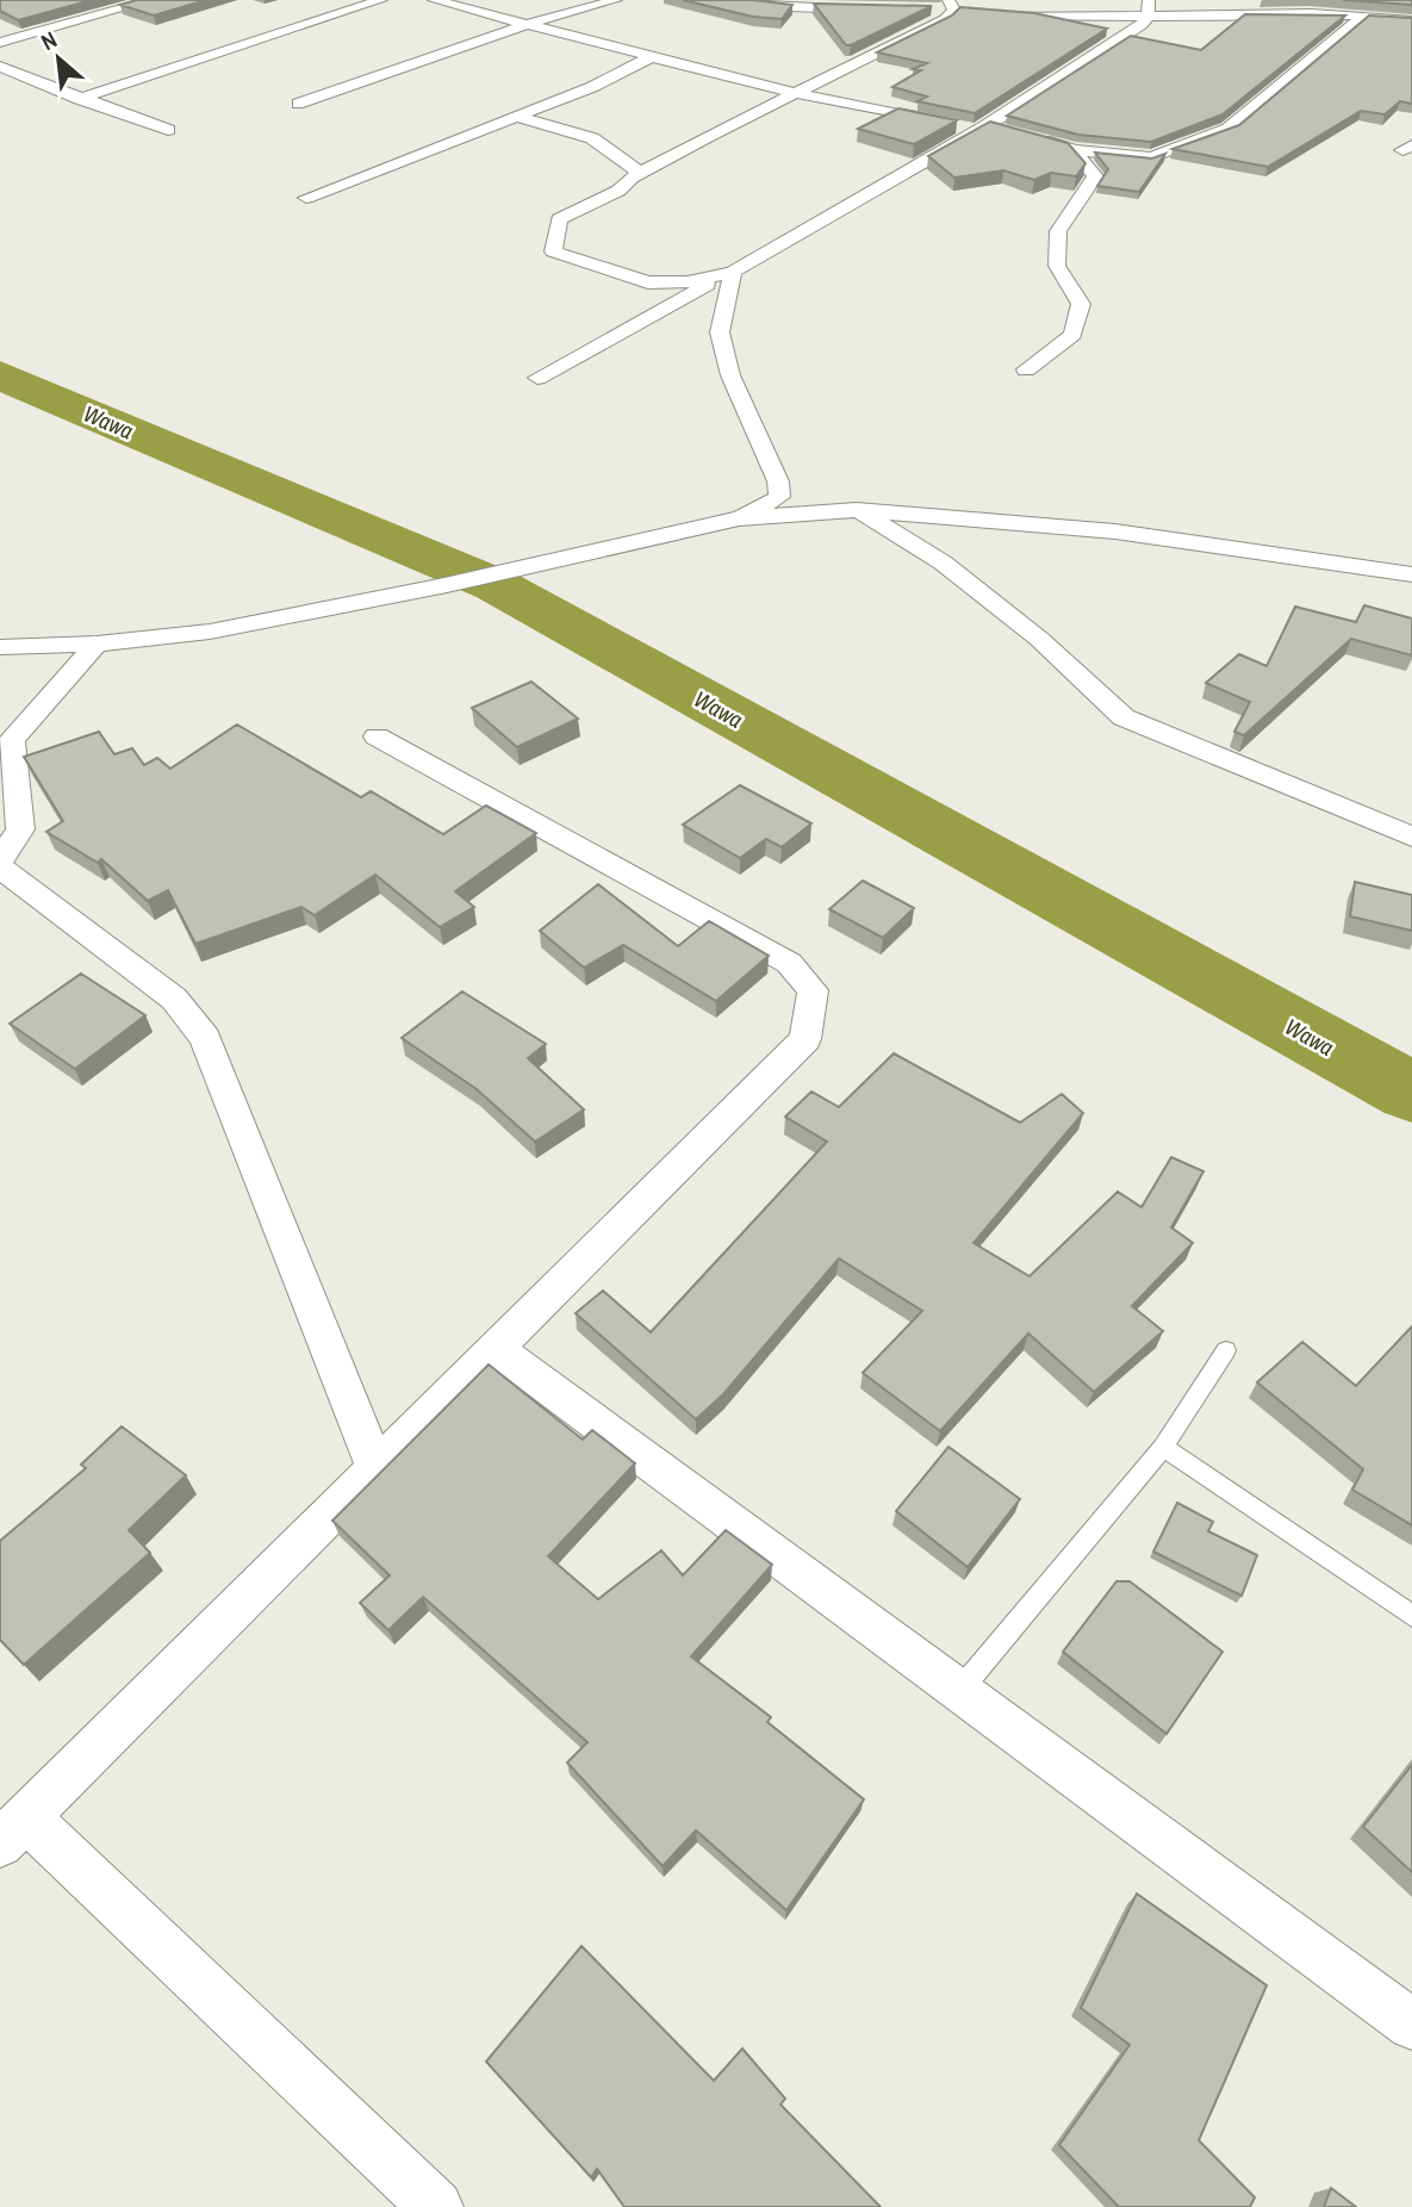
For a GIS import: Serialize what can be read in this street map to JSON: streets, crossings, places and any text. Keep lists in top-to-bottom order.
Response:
{
  "water": ["Wawa"],
  "north": "top left"
}
